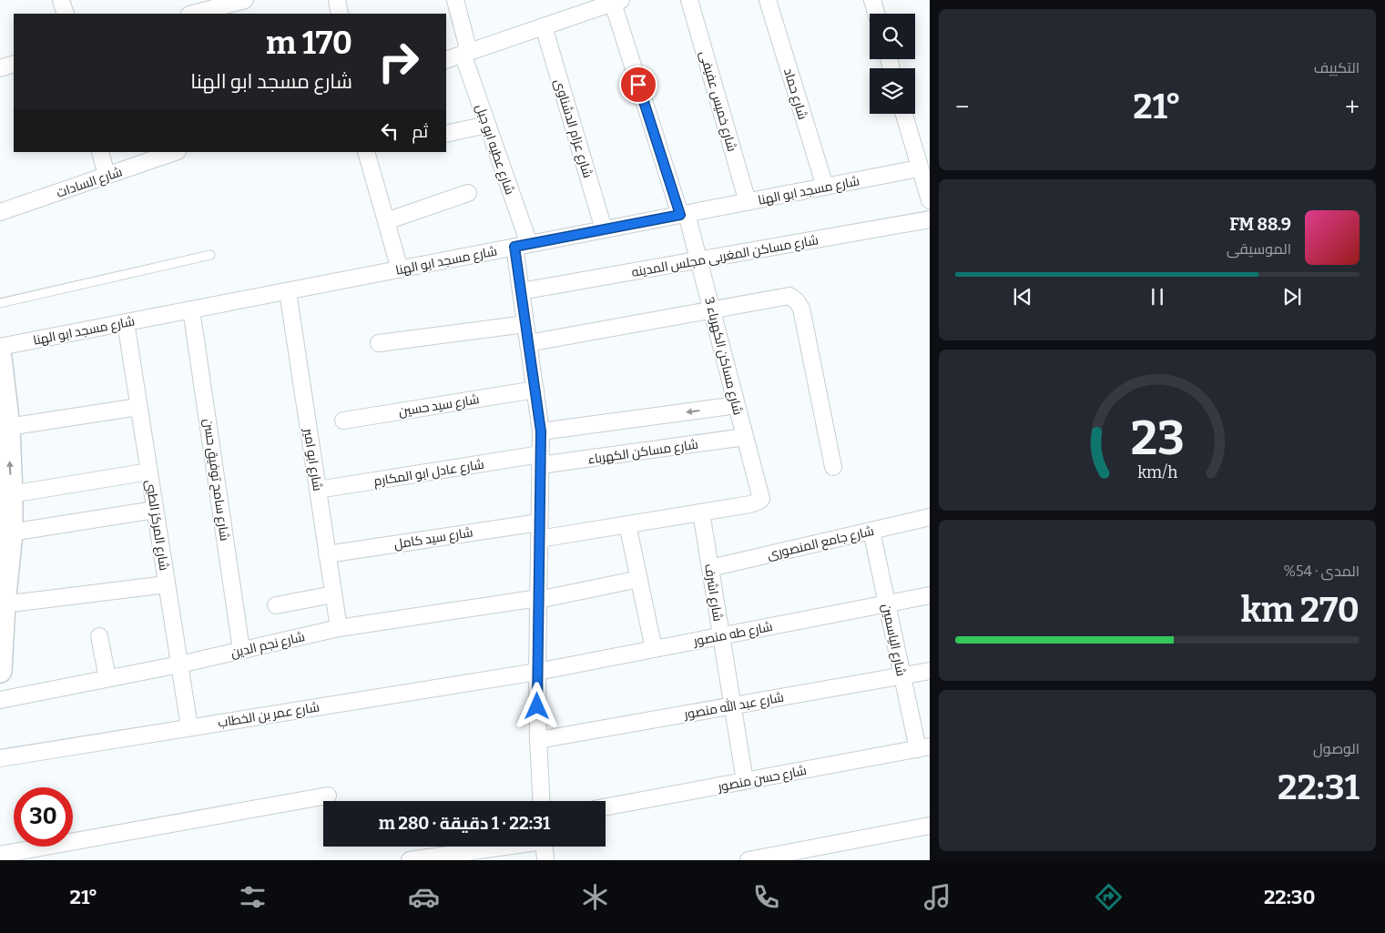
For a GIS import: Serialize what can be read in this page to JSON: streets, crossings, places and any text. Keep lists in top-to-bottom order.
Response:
{
  "streets": {
    "street": [
      "شارع حماد",
      "شارع خميس عفيفى",
      "شارع عزام الدشناوى",
      "شارع عطيه ابو جبل",
      "شارع السادات",
      "شارع مسجد ابو الهنا",
      "شارع مساكن المغربى مجلس المدينه",
      "شارع مساكن الكهرباء 3",
      "شارع سيد حسين",
      "شارع مساكن الكهرباء",
      "شارع ابو امير",
      "شارع عادل ابو المكارم",
      "شارع سامح توفيق حسن",
      "شارع المركز الطبى",
      "شارع سيد كامل",
      "شارع جامع المنصورى",
      "شارع اشرف",
      "شارع طه منصور",
      "شارع الياسمين",
      "شارع نجم الدين",
      "شارع عبد الله منصور",
      "شارع عمر بن الخطاب",
      "شارع حسن منصور"
    ]
  },
  "crossings": [
    ["شارع حماد", "شارع مسجد ابو الهنا"],
    ["شارع خميس عفيفى", "شارع مسجد ابو الهنا"],
    ["شارع عزام الدشناوى", "شارع مسجد ابو الهنا"],
    ["شارع عطيه ابو جبل", "شارع مسجد ابو الهنا"],
    ["شارع عطيه ابو جبل", "شارع مساكن المغربى مجلس المدينه"],
    ["شارع عطيه ابو جبل", "شارع سيد حسين"],
    ["شارع عطيه ابو جبل", "شارع مساكن الكهرباء"],
    ["شارع عطيه ابو جبل", "شارع عادل ابو المكارم"],
    ["شارع عطيه ابو جبل", "شارع سيد كامل"],
    ["شارع عطيه ابو جبل", "شارع طه منصور"],
    ["شارع عطيه ابو جبل", "شارع نجم الدين"],
    ["شارع عطيه ابو جبل", "شارع عبد الله منصور"],
    ["شارع عطيه ابو جبل", "شارع عمر بن الخطاب"],
    ["شارع مسجد ابو الهنا", "شارع مساكن الكهرباء 3"],
    ["شارع مسجد ابو الهنا", "شارع ابو امير"],
    ["شارع مسجد ابو الهنا", "شارع سامح توفيق حسن"],
    ["شارع مسجد ابو الهنا", "شارع المركز الطبى"],
    ["شارع مساكن المغربى مجلس المدينه", "شارع مساكن الكهرباء 3"],
    ["شارع مساكن الكهرباء 3", "شارع مساكن الكهرباء"],
    ["شارع مساكن الكهرباء 3", "شارع اشرف"],
    ["شارع مساكن الكهرباء", "شارع عادل ابو المكارم"],
    ["شارع ابو امير", "شارع عادل ابو المكارم"],
    ["شارع ابو امير", "شارع سيد كامل"],
    ["شارع ابو امير", "شارع نجم الدين"],
    ["شارع سامح توفيق حسن", "شارع نجم الدين"],
    ["شارع المركز الطبى", "شارع نجم الدين"],
    ["شارع المركز الطبى", "شارع عمر بن الخطاب"],
    ["شارع جامع المنصورى", "شارع اشرف"],
    ["شارع جامع المنصورى", "شارع الياسمين"],
    ["شارع اشرف", "شارع طه منصور"],
    ["شارع اشرف", "شارع عبد الله منصور"],
    ["شارع اشرف", "شارع حسن منصور"],
    ["شارع طه منصور", "شارع الياسمين"],
    ["شارع طه منصور", "شارع عمر بن الخطاب"],
    ["شارع الياسمين", "شارع عبد الله منصور"],
    ["شارع الياسمين", "شارع حسن منصور"]
  ],
  "page": {
    "tile": [
      "التكييف",
      ["المدى · 54%", "270 km"],
      ["الوصول", "22:31"]
    ],
    "turn": ["170 m", "شارع مسجد ابو الهنا"],
    "heat": ["−", "21°", "+"],
    "then": "ثم",
    "song": ["88.9 FM", "الموسيقى"],
    "limit": "30",
    "trip": "22:31 · 1 دقيقة · 280 m",
    "tabs": ["22:30", "21°"],
    "gauge": ["23", "km/h"]
  }
}
